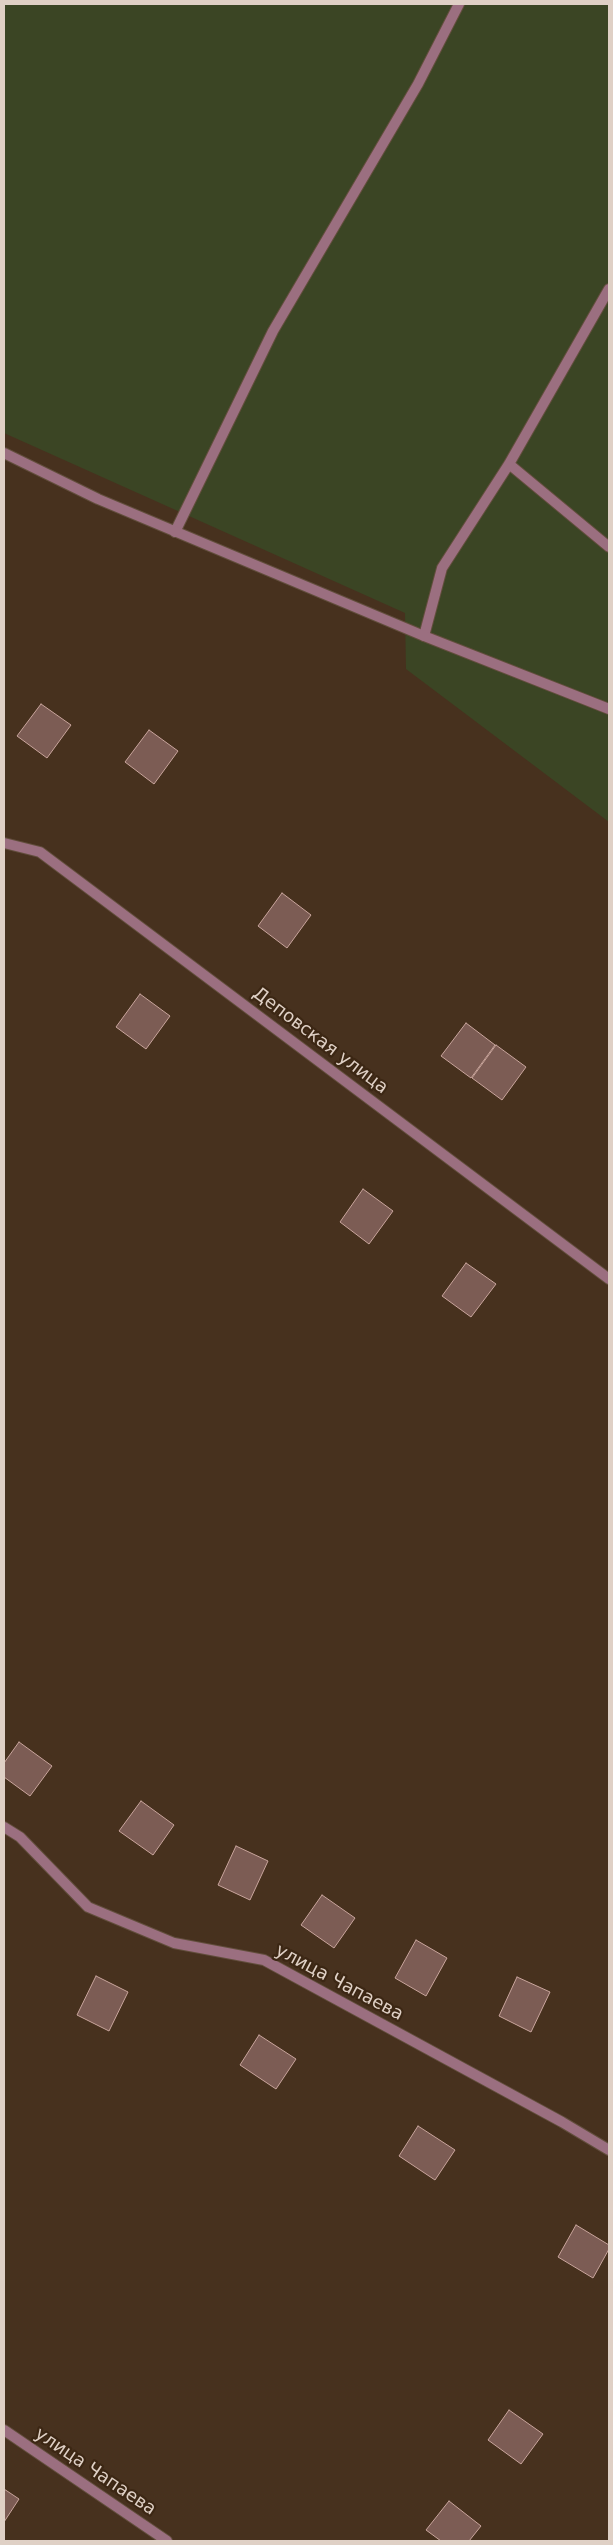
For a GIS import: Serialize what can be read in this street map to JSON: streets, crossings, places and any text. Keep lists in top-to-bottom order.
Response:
{
  "streets": {
    "street": ["Деповская улица", "улица Чапаева"]
  }
}
